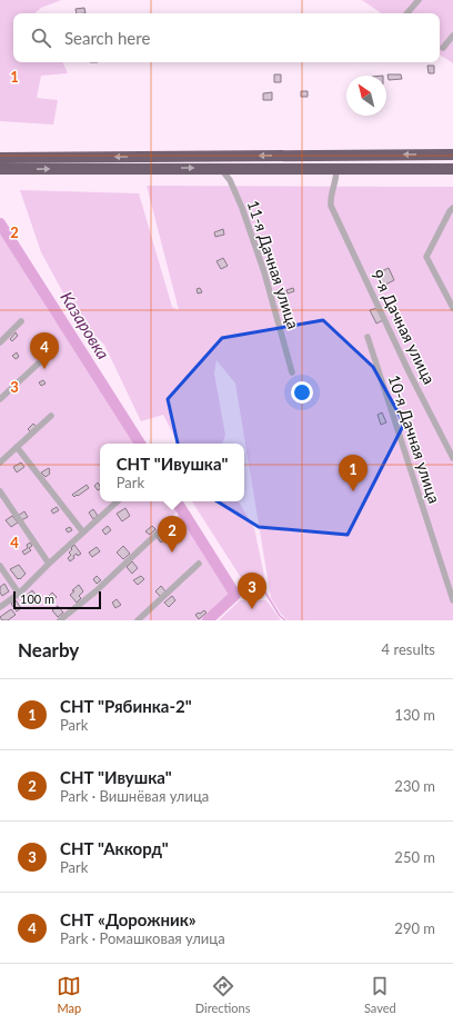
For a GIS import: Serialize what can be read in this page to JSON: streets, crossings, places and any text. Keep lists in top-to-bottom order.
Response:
{
  "streets": {
    "street": ["11-я Дачная улица", "9-я Дачная улица", "10-я Дачная улица"]
  },
  "water": ["Казаровка"],
  "scale_bar": "100 m",
  "north": "top left",
  "page": {
    "search": "Search here",
    "pins": [
      "4",
      "1",
      "2",
      "3"
    ],
    "popup": ["СНТ \"Ивушка\"", "Park"],
    "scale": "100 m",
    "heading": ["Nearby", "4 results"],
    "list": [
      {
        "mark": "1",
        "name": "СНТ \"Рябинка-2\"",
        "note": "Park",
        "value": "130 m"
      },
      {
        "mark": "2",
        "name": "СНТ \"Ивушка\"",
        "note": "Park · Вишнёвая улица",
        "value": "230 m"
      },
      {
        "mark": "3",
        "name": "СНТ \"Аккорд\"",
        "note": "Park",
        "value": "250 m"
      },
      {
        "mark": "4",
        "name": "СНТ «Дорожник»",
        "note": "Park · Ромашковая улица",
        "value": "290 m"
      }
    ],
    "nav": ["Map", "Directions", "Saved"]
  },
  "grid": {
    "rows": [
      "1",
      "2",
      "3",
      "4"
    ]
  }
}
